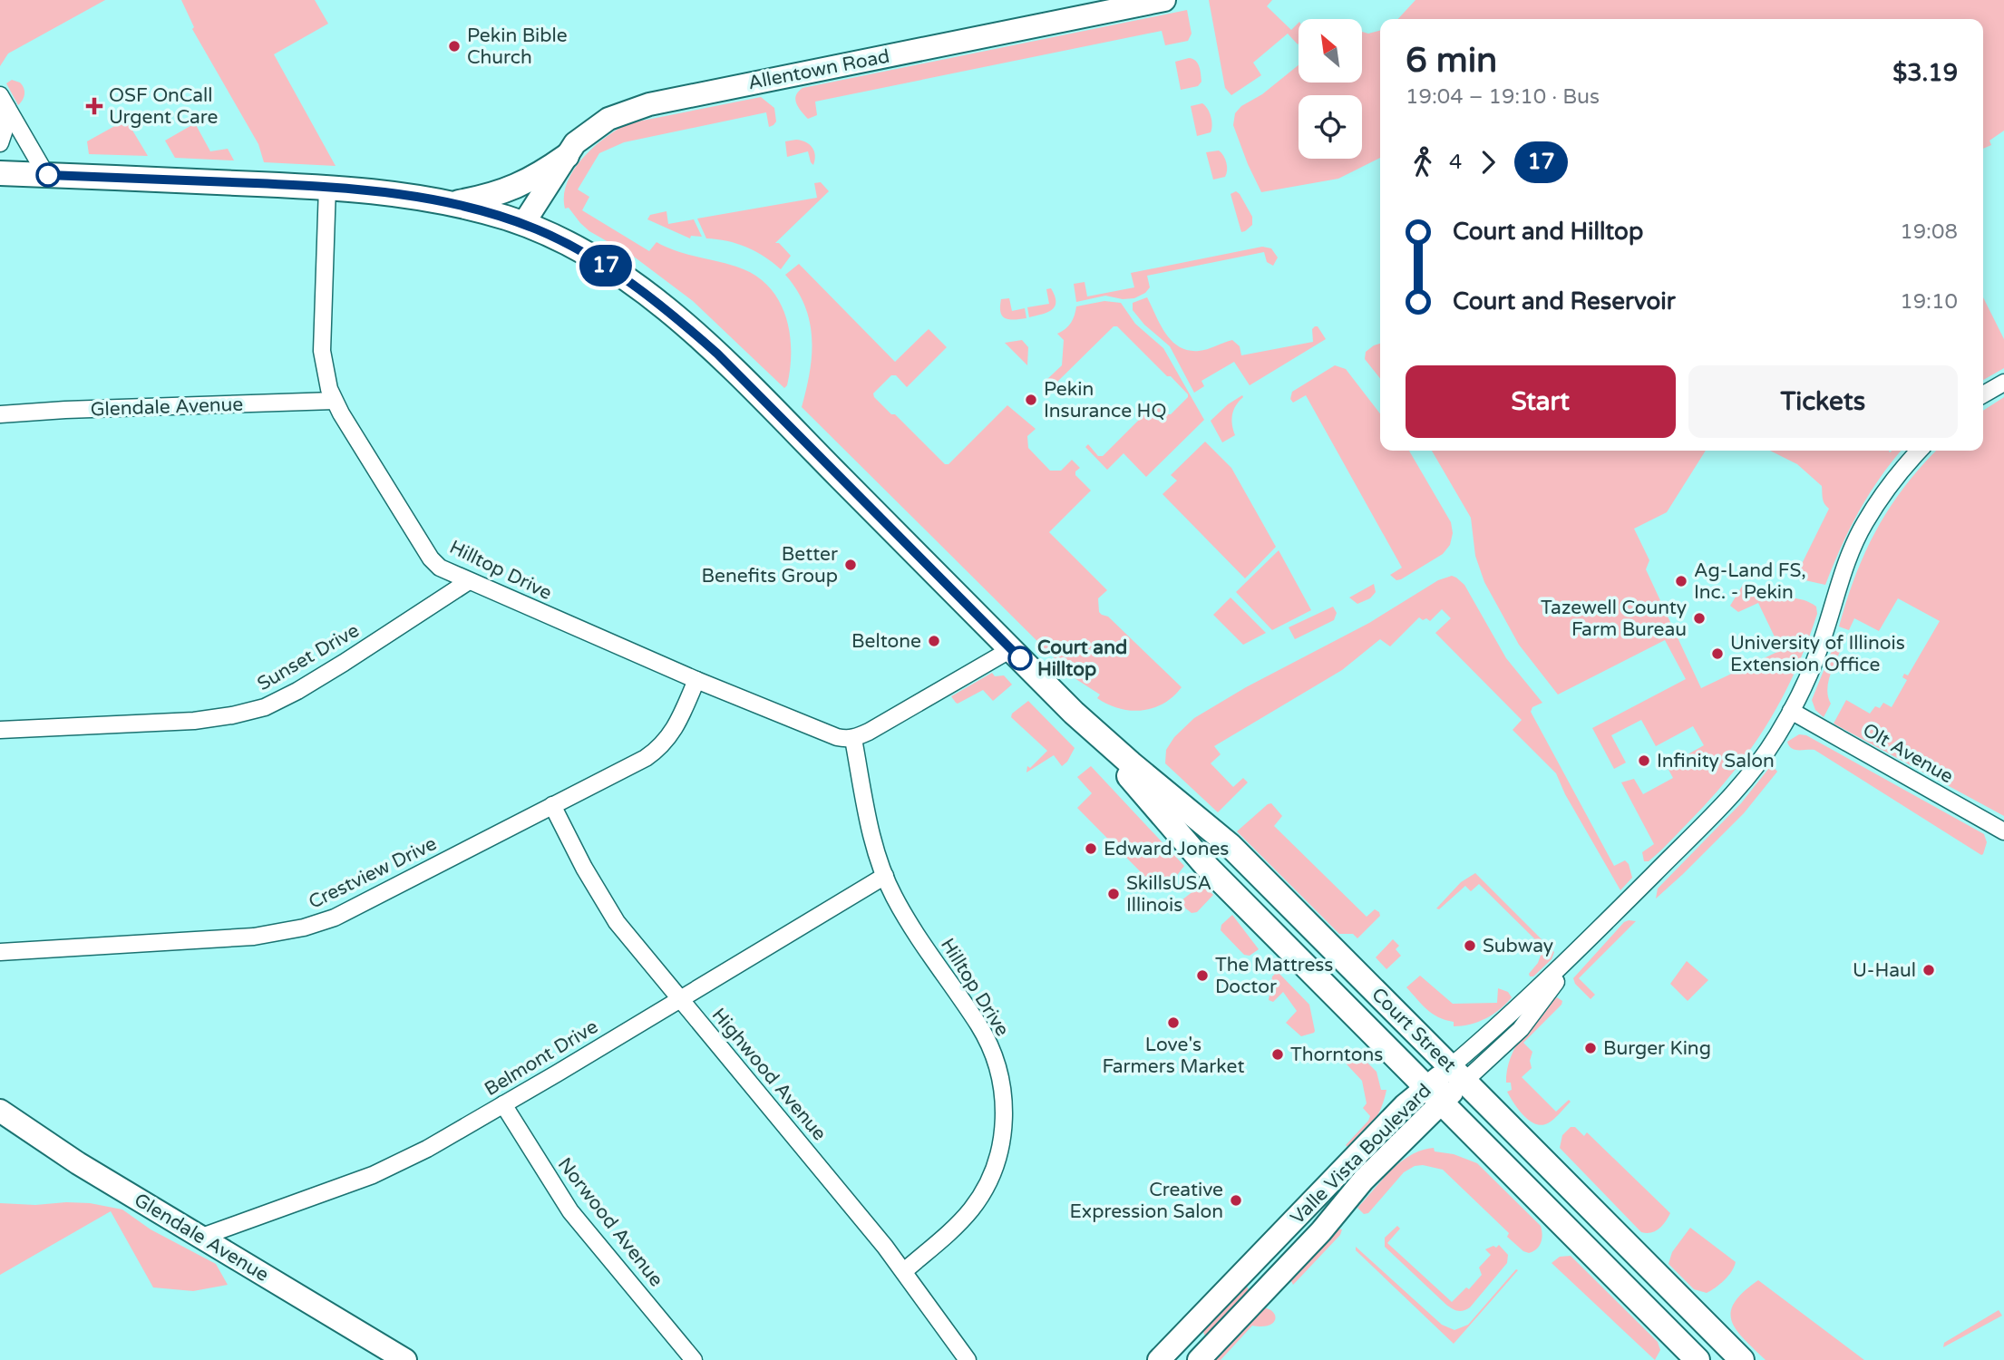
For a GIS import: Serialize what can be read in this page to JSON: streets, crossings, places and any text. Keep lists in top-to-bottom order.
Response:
{
  "streets": {
    "main road": ["Court Street"],
    "street": [
      "Allentown Road",
      "Glendale Avenue",
      "Hilltop Drive",
      "Sunset Drive",
      "Olt Avenue",
      "Crestview Drive",
      "Belmont Drive",
      "Highwood Avenue",
      "Valle Vista Boulevard",
      "Norwood Avenue"
    ]
  },
  "crossings": [
    ["Allentown Road", "Court Street"],
    ["Glendale Avenue", "Hilltop Drive"],
    ["Glendale Avenue", "Belmont Drive"],
    ["Hilltop Drive", "Sunset Drive"],
    ["Hilltop Drive", "Crestview Drive"],
    ["Hilltop Drive", "Court Street"],
    ["Hilltop Drive", "Belmont Drive"],
    ["Hilltop Drive", "Highwood Avenue"],
    ["Olt Avenue", "Valle Vista Boulevard"],
    ["Crestview Drive", "Highwood Avenue"],
    ["Court Street", "Valle Vista Boulevard"],
    ["Belmont Drive", "Highwood Avenue"],
    ["Belmont Drive", "Norwood Avenue"]
  ],
  "places": {
    "other": [
      "Pekin Bible Church",
      "Pekin Insurance HQ",
      "Better Benefits Group",
      "Ag-Land FS, Inc. - Pekin",
      "Tazewell County Farm Bureau",
      "Beltone",
      "University of Illinois Extension Office",
      "Court and Hilltop",
      "Infinity Salon",
      "Edward Jones",
      "SkillsUSA Illinois",
      "Subway",
      "U-Haul",
      "The Mattress Doctor",
      "Love's Farmers Market",
      "Burger King",
      "Thorntons",
      "Creative Expression Salon"
    ],
    "health": ["OSF OnCall Urgent Care"]
  },
  "lines": ["bus line 17"],
  "north": "top left",
  "page": {
    "on_map": "17",
    "heading": ["6 min", "19:04 – 19:10 · Bus", "$3.19"],
    "legs": ["4", "17"],
    "list": [
      {
        "name": "Court and Hilltop",
        "value": "19:08"
      },
      {
        "name": "Court and Reservoir",
        "value": "19:10"
      }
    ],
    "buttons": ["Start", "Tickets"]
  }
}
